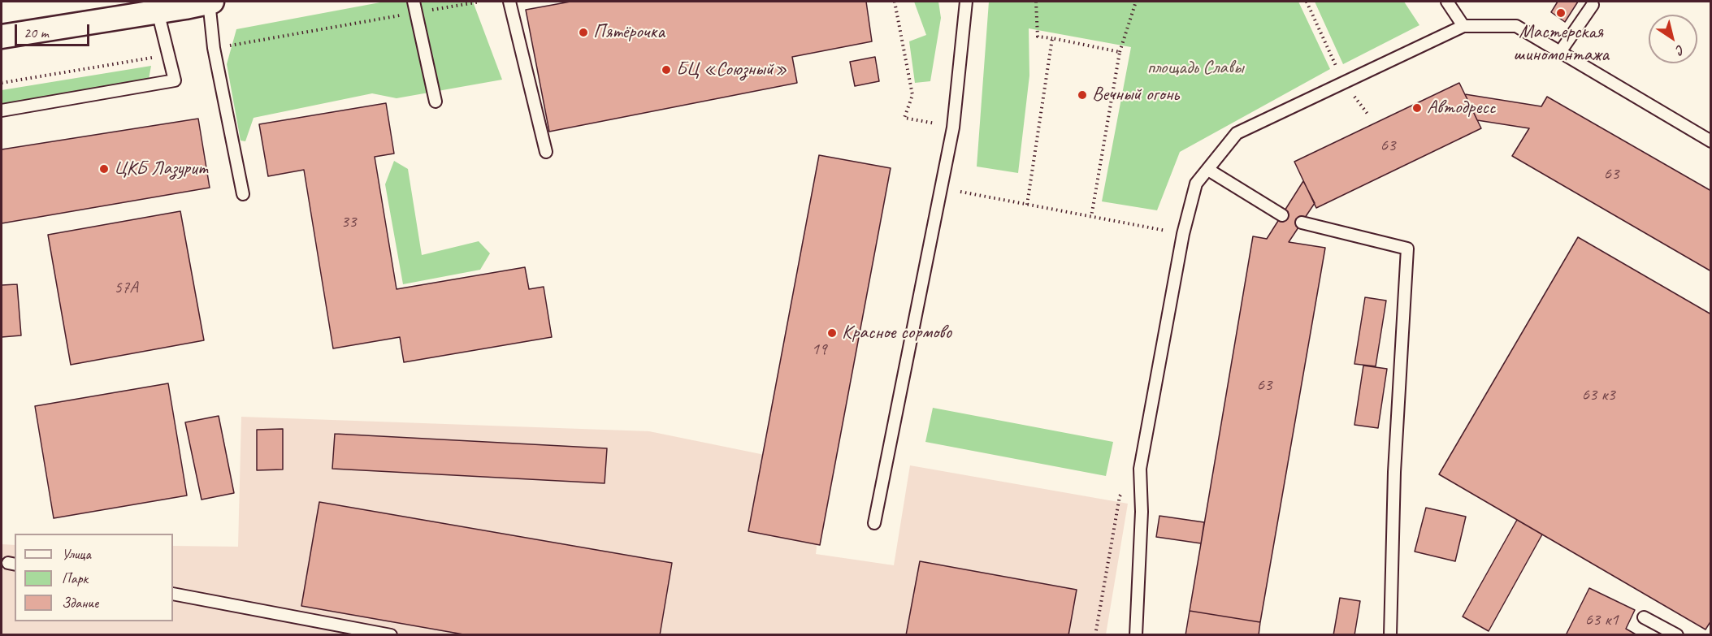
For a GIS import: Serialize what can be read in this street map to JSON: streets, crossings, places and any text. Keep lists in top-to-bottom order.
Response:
{
  "parks": ["площадь Славы"],
  "places": [
    "Мастерская шиномонтажа",
    "Пятёрочка",
    "БЦ «Союзный»",
    "Вечный огонь",
    "Автодресс",
    "ЦКБ Лазурит",
    "Красное сормово"
  ],
  "house_numbers": [
    "63",
    "63",
    "33",
    "57А",
    "19",
    "63",
    "63 к3",
    "63 к1"
  ],
  "legend": ["Улица", "Парк", "Здание"],
  "scale_bar": "20 m",
  "north": "bottom right"
}
